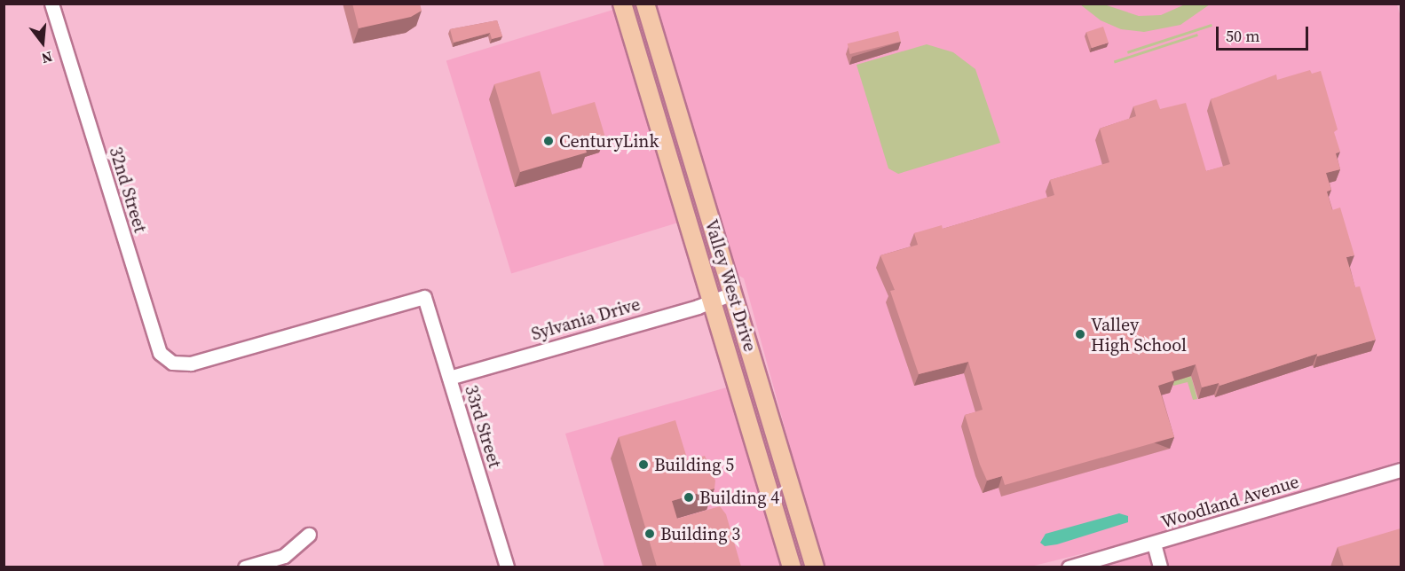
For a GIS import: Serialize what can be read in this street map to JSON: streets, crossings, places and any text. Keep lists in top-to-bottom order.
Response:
{
  "streets": {
    "main road": ["Valley West Drive"],
    "street": [
      "32nd Street",
      "Sylvania Drive",
      "33rd Street",
      "Woodland Avenue"
    ]
  },
  "crossings": [
    ["32nd Street", "33rd Street"],
    ["Valley West Drive", "Sylvania Drive"],
    ["Sylvania Drive", "33rd Street"]
  ],
  "places": [
    "CenturyLink",
    "Valley High School",
    "Building 5",
    "Building 4",
    "Building 3"
  ],
  "scale_bar": "50 m",
  "north": "bottom"
}
